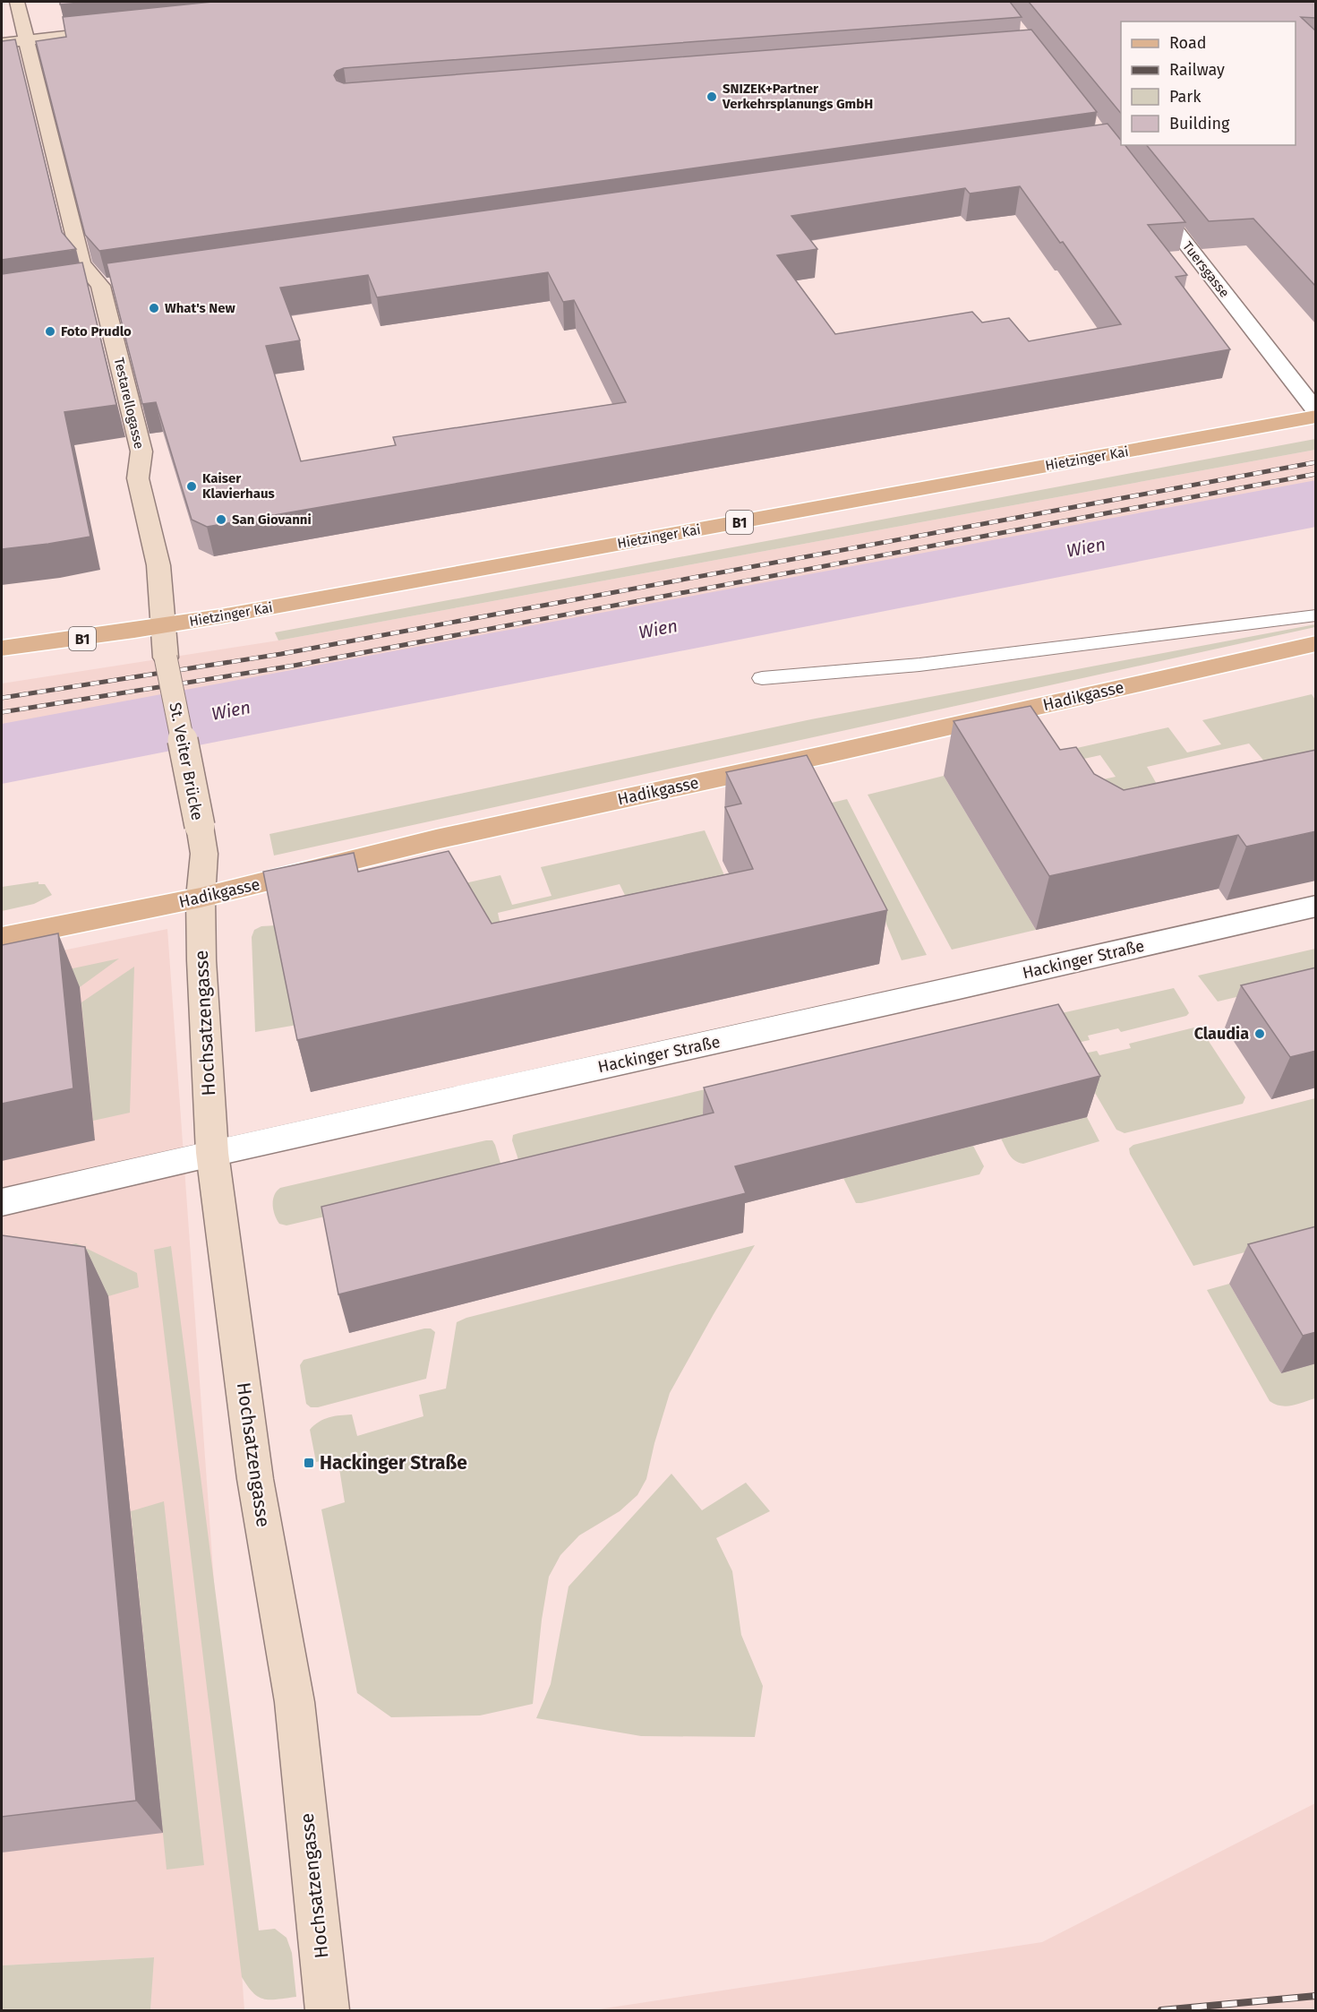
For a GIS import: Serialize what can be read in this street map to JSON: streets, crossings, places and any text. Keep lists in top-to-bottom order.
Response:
{
  "streets": {
    "main road": ["Hietzinger Kai", "B1", "Hadikgasse"],
    "street": [
      "Tuersgasse",
      "Testarellogasse",
      "St. Veiter Brücke",
      "Hackinger Straße",
      "Hochsatzengasse"
    ]
  },
  "crossings": [
    ["Testarellogasse", "Hietzinger Kai"],
    ["Testarellogasse", "St. Veiter Brücke"],
    ["Hietzinger Kai", "St. Veiter Brücke"],
    ["Hadikgasse", "St. Veiter Brücke"],
    ["Hadikgasse", "Hochsatzengasse"],
    ["St. Veiter Brücke", "Hochsatzengasse"],
    ["Hackinger Straße", "Hochsatzengasse"]
  ],
  "water": ["Wien"],
  "places": {
    "other": [
      "SNIZEK+Partner Verkehrsplanungs GmbH",
      "What's New",
      "Foto Prudlo",
      "Kaiser Klavierhaus",
      "San Giovanni",
      "Claudia"
    ],
    "transit": ["Hackinger Straße"]
  },
  "legend": [
    "Road",
    "Railway",
    "Park",
    "Building"
  ]
}
